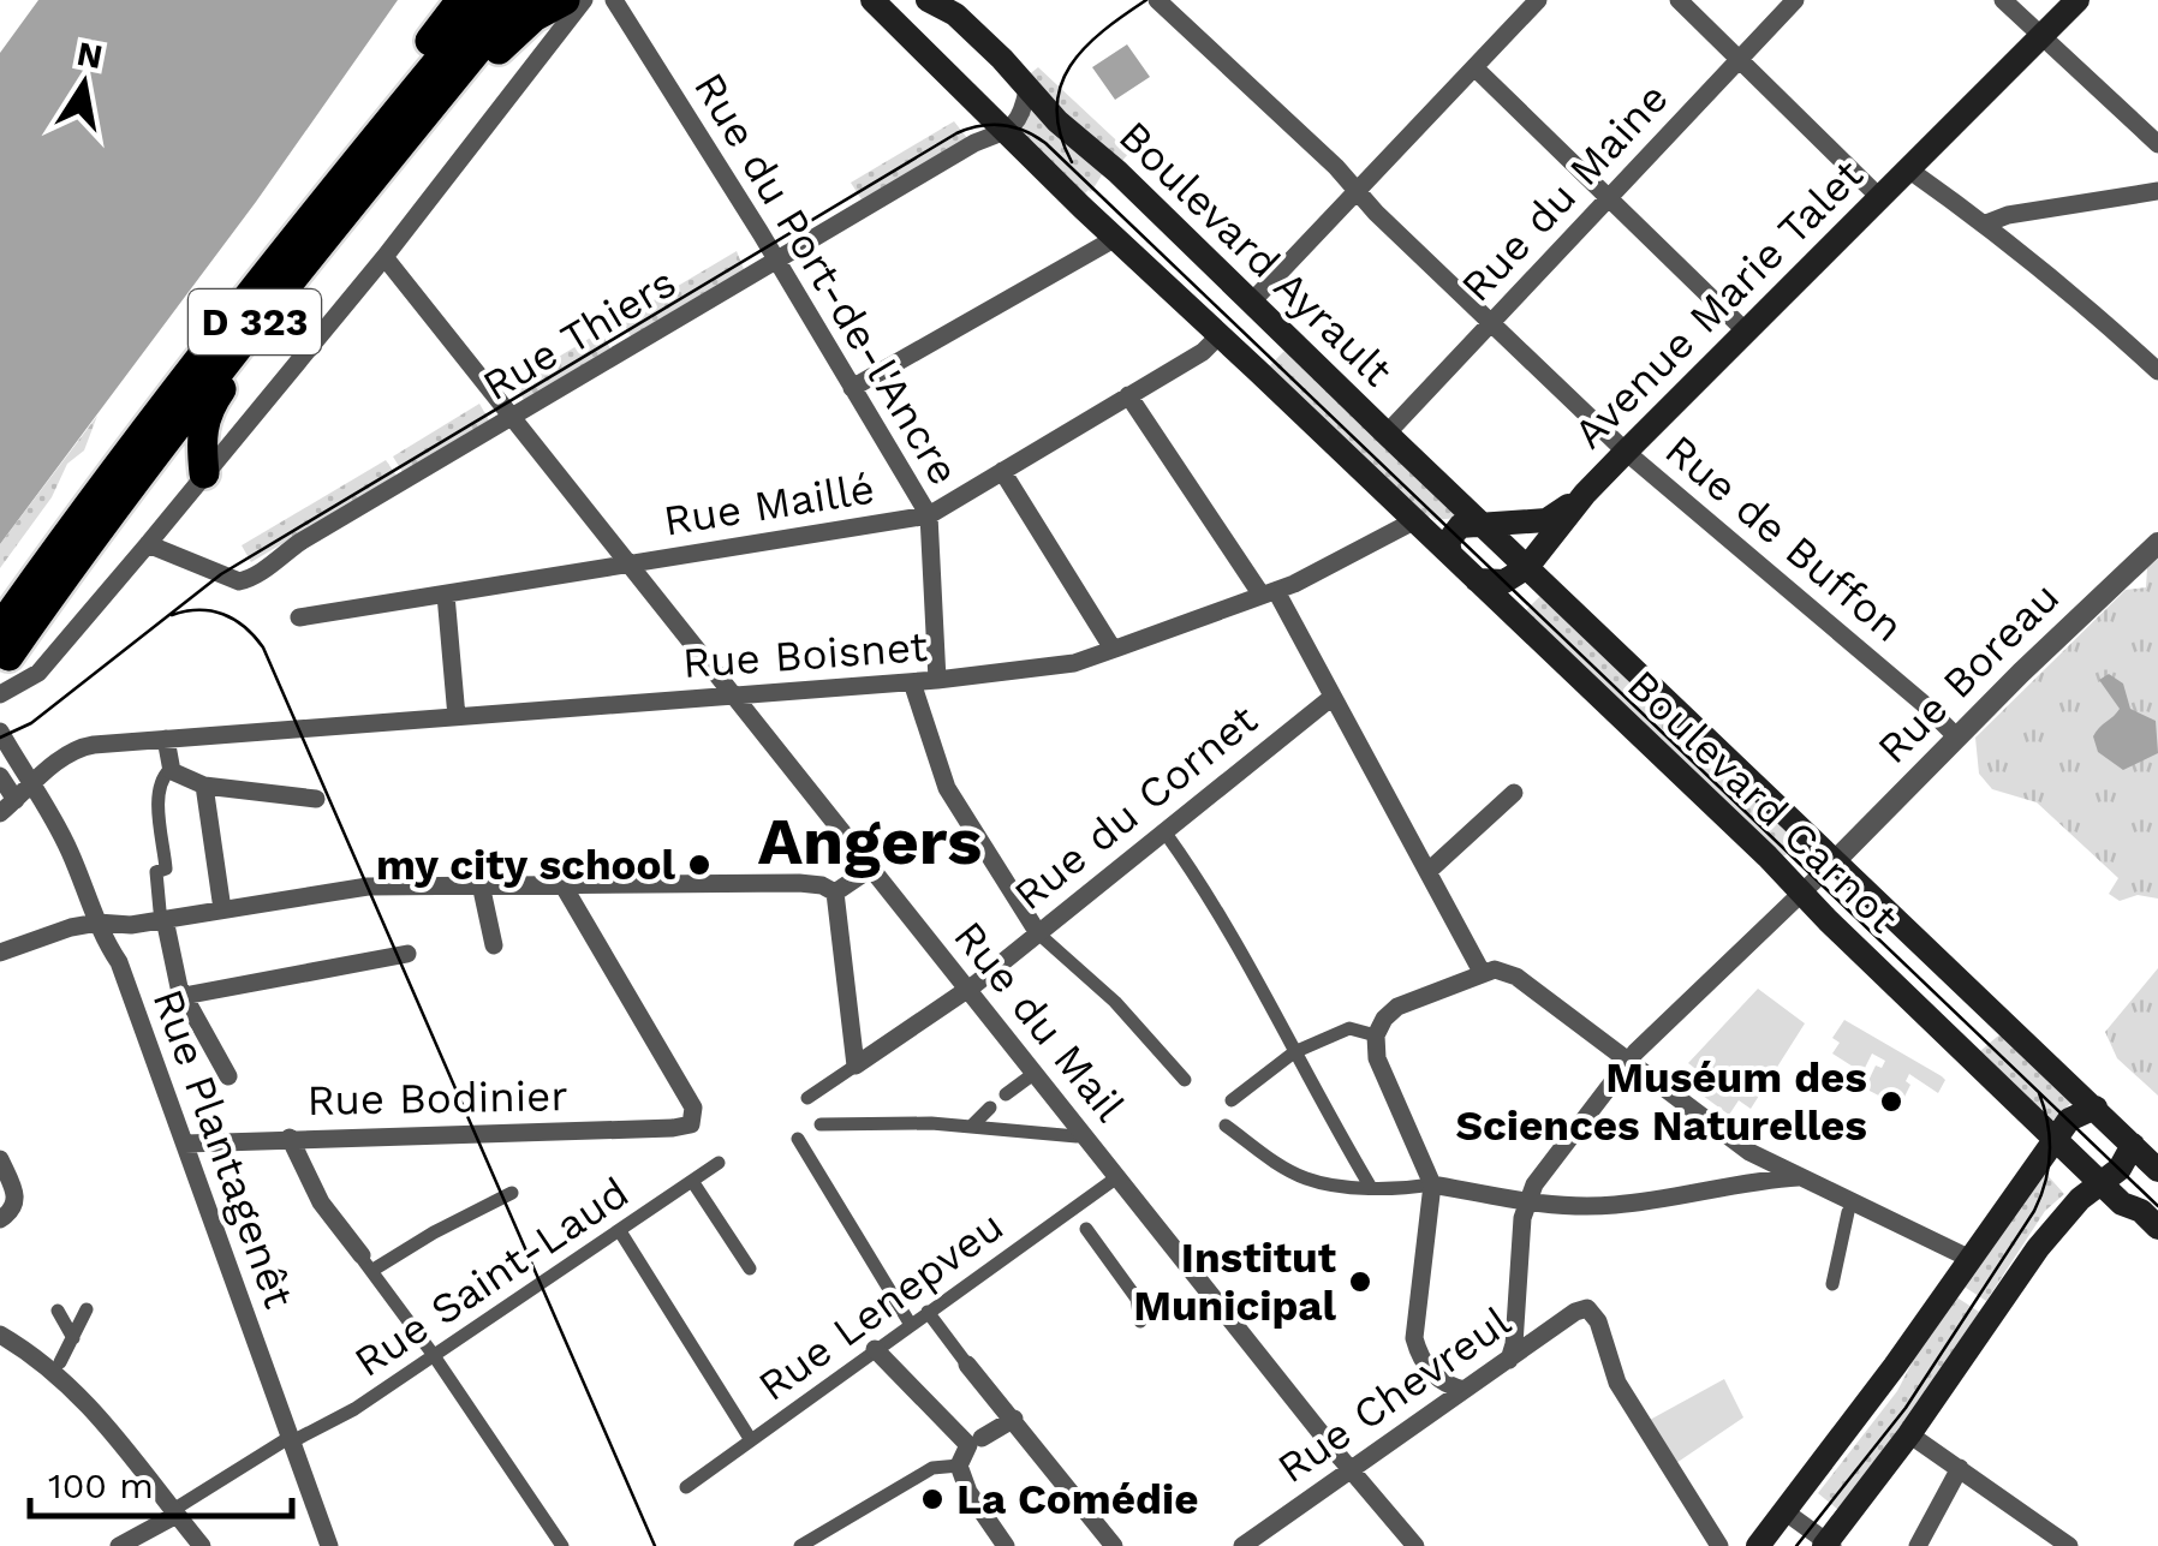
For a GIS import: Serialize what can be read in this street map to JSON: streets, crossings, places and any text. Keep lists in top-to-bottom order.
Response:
{
  "streets": {
    "highway": ["D 323"],
    "main road": ["Boulevard Ayrault", "Avenue Marie Talet", "Boulevard Carnot"],
    "street": [
      "Rue du Maine",
      "Rue du Port-de-l'Ancre",
      "Rue Thiers",
      "Rue Maillé",
      "Rue de Buffon",
      "Rue Boisnet",
      "Rue Boreau",
      "Rue du Cornet",
      "Rue du Mail",
      "Rue Bodinier",
      "Rue Plantagenêt",
      "Rue Saint-Laud",
      "Rue Lenepveu",
      "Rue Chevreul"
    ]
  },
  "crossings": [
    ["Rue du Maine", "Boulevard Ayrault"],
    ["Rue du Maine", "Rue de Buffon"],
    ["Boulevard Ayrault", "Avenue Marie Talet"],
    ["Boulevard Ayrault", "Rue Thiers"],
    ["Boulevard Ayrault", "Rue Maillé"],
    ["Boulevard Ayrault", "Rue Boisnet"],
    ["Boulevard Ayrault", "Boulevard Carnot"],
    ["Rue du Port-de-l'Ancre", "Rue Thiers"],
    ["Rue du Port-de-l'Ancre", "Rue Maillé"],
    ["Rue du Port-de-l'Ancre", "Rue Boisnet"],
    ["Avenue Marie Talet", "Rue de Buffon"],
    ["Avenue Marie Talet", "Boulevard Carnot"],
    ["Rue Thiers", "Rue du Mail"],
    ["Rue Maillé", "Rue du Mail"],
    ["Rue de Buffon", "Rue Boreau"],
    ["Rue Boisnet", "Boulevard Carnot"],
    ["Rue Boisnet", "Rue du Mail"],
    ["Rue Boisnet", "Rue Plantagenêt"],
    ["Rue Boreau", "Boulevard Carnot"],
    ["Rue du Cornet", "Rue du Mail"],
    ["Rue du Mail", "Rue Chevreul"],
    ["Rue Bodinier", "Rue Plantagenêt"]
  ],
  "districts": ["Angers"],
  "places": [
    "my city school",
    "Muséum des Sciences Naturelles",
    "Institut Municipal",
    "La Comédie"
  ],
  "scale_bar": "100 m",
  "north": "top"
}
